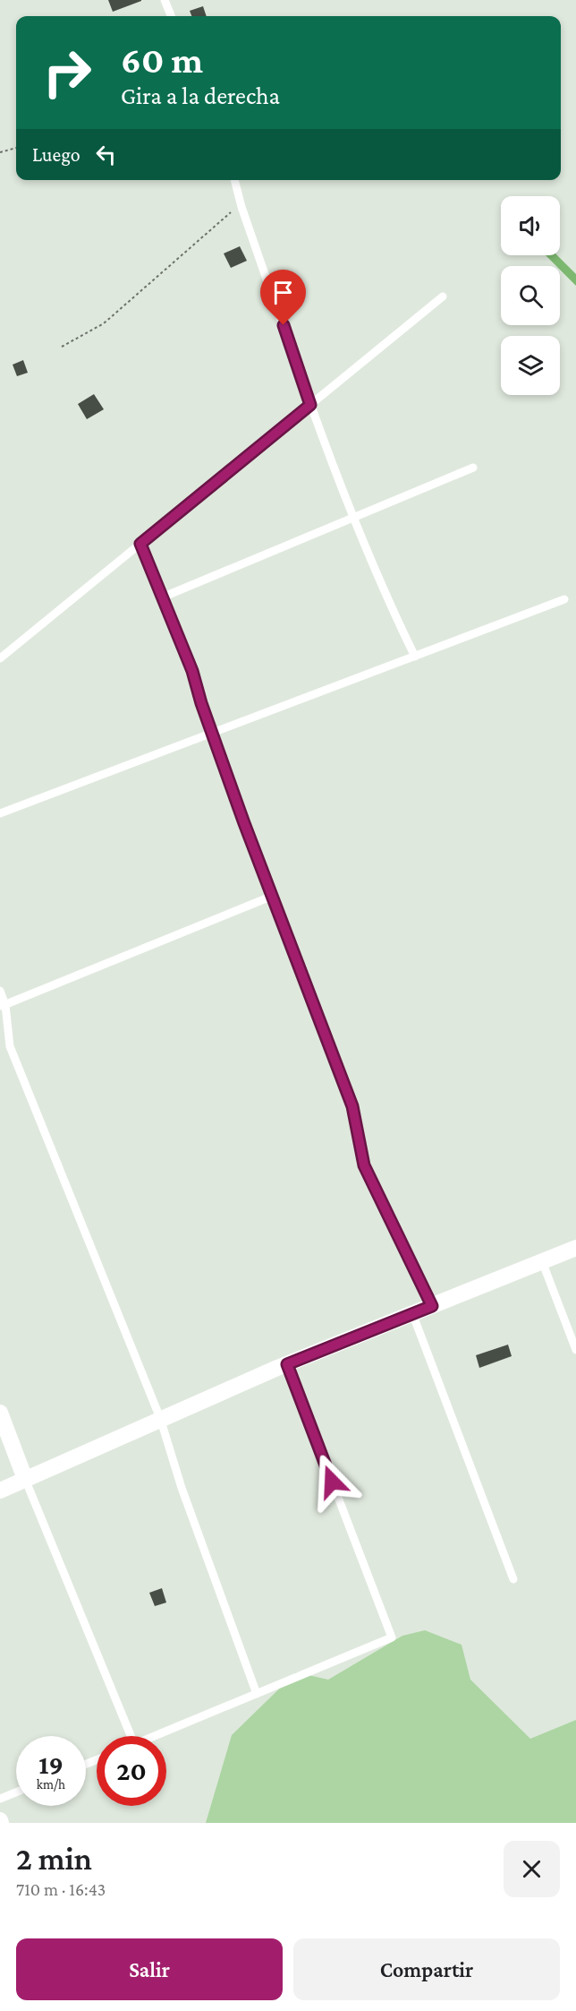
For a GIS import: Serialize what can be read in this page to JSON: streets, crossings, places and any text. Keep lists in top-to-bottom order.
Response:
{
  "page": {
    "turn": ["60 m", "Gira a la derecha"],
    "then": "Luego",
    "speed": "19 km/h",
    "limit": "20",
    "heading": ["2 min", "710 m · 16:43"],
    "buttons": ["Salir", "Compartir"]
  }
}
